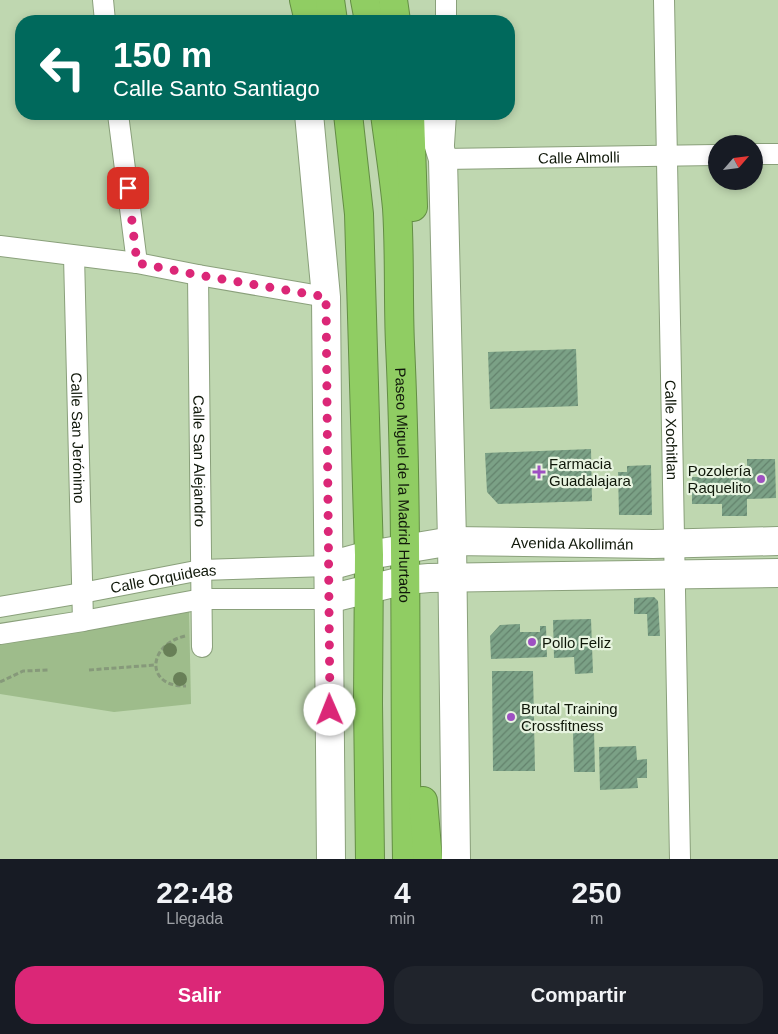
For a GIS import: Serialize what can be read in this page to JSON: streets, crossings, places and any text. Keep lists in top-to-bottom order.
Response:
{
  "streets": {
    "highway": ["Paseo Miguel de la Madrid Hurtado"],
    "street": [
      "Calle Almolli",
      "Calle Xochitlan",
      "Calle San Jerónimo",
      "Calle San Alejandro",
      "Avenida Akollimán",
      "Calle Orquideas"
    ]
  },
  "crossings": [
    ["Calle Almolli", "Calle Xochitlan"],
    ["Calle Xochitlan", "Avenida Akollimán"],
    ["Calle San Jerónimo", "Calle Orquideas"],
    ["Calle San Alejandro", "Calle Orquideas"],
    ["Paseo Miguel de la Madrid Hurtado", "Avenida Akollimán"],
    ["Avenida Akollimán", "Calle Orquideas"]
  ],
  "places": {
    "health": ["Farmacia Guadalajara"],
    "other": ["Pozolería Raquelito", "Pollo Feliz", "Brutal Training Crossfitness"]
  },
  "north": "top right",
  "page": {
    "turn": ["150 m", "Calle Santo Santiago"],
    "eta": [
      "22:48",
      "Llegada",
      "4",
      "min",
      "250",
      "m"
    ],
    "buttons": ["Salir", "Compartir"]
  }
}
